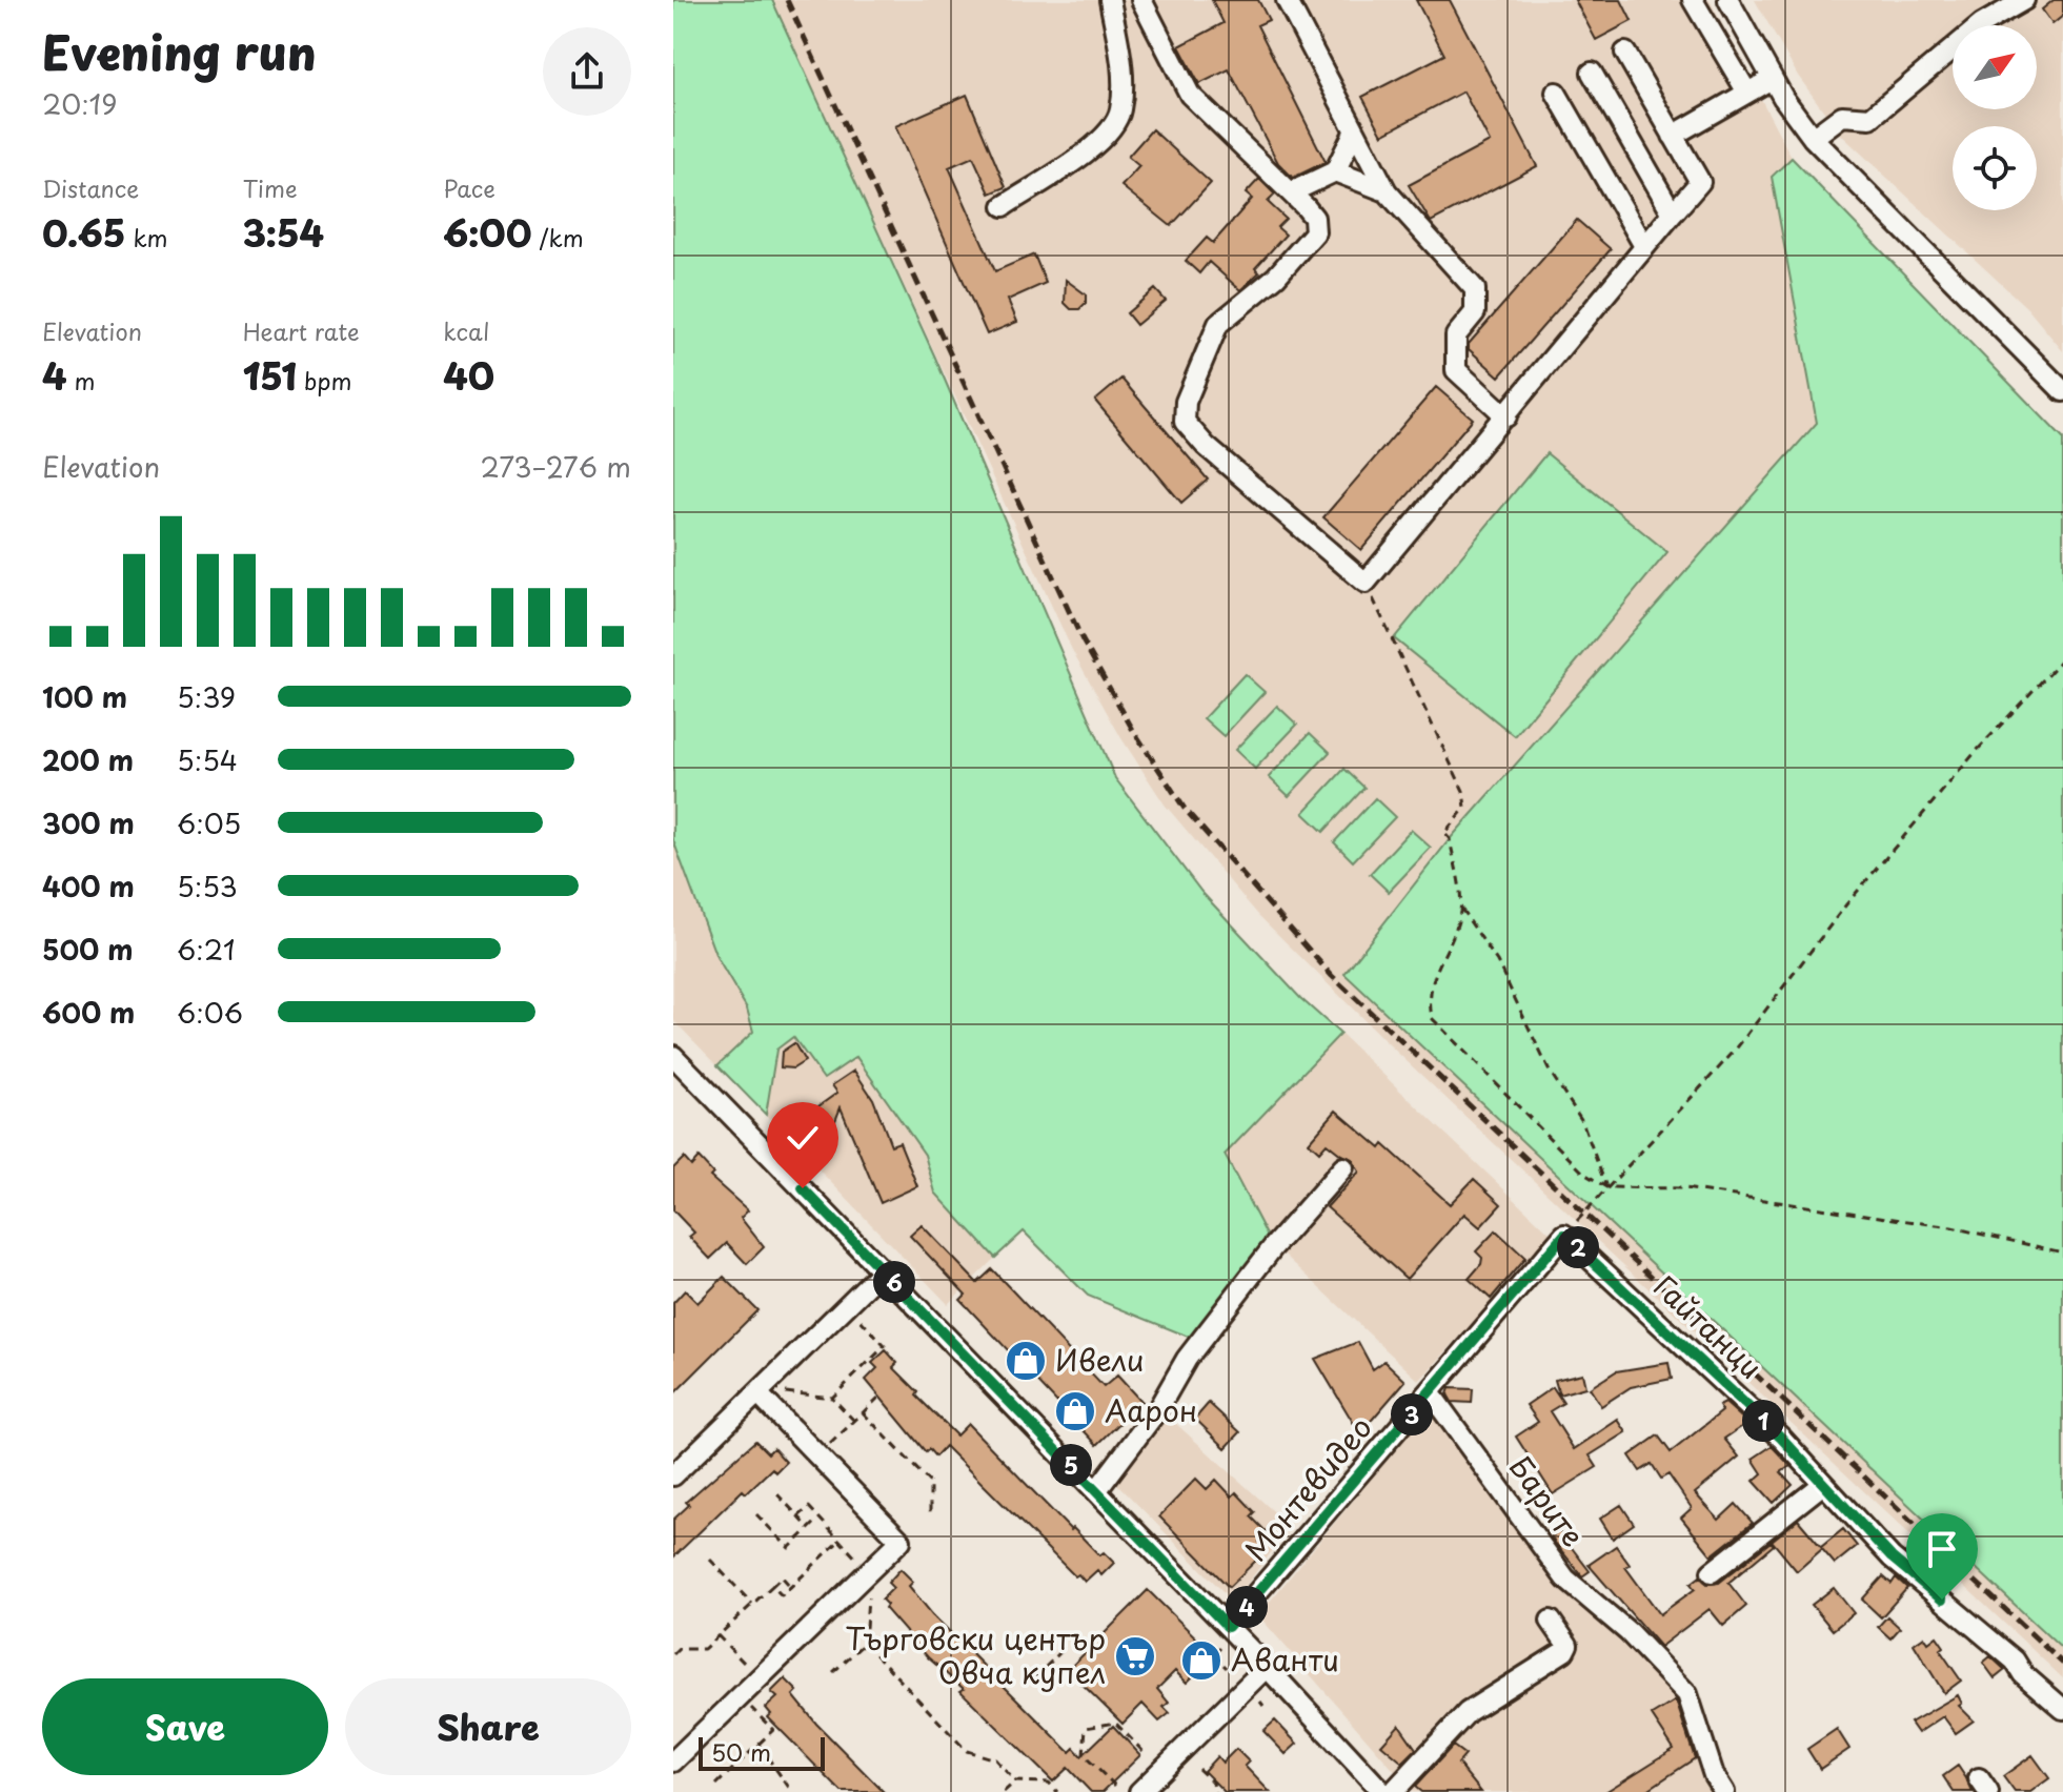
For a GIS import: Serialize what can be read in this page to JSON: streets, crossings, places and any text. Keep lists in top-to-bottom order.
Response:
{
  "streets": {
    "street": ["Гайтанци", "Монтевидео", "Барите"]
  },
  "crossings": [
    ["Гайтанци", "Монтевидео"],
    ["Монтевидео", "Барите"]
  ],
  "places": {
    "shop": ["Ивели", "Аарон", "Аванти"],
    "supermarket": ["Търговски център Овча купел"]
  },
  "scale_bar": "50 m",
  "north": "top right",
  "page": {
    "heading": ["Evening run", "20:19"],
    "stats": [
      ["Distance", "0.65 km"],
      ["Time", "3:54"],
      ["Pace", "6:00 /km"],
      ["Elevation", "4 m"],
      ["Heart rate", "151 bpm"],
      ["kcal", "40"]
    ],
    "chart": ["Elevation", "273–276 m"],
    "list": [
      {
        "name": "100 m",
        "note": "5:39"
      },
      {
        "name": "200 m",
        "note": "5:54"
      },
      {
        "name": "300 m",
        "note": "6:05"
      },
      {
        "name": "400 m",
        "note": "5:53"
      },
      {
        "name": "500 m",
        "note": "6:21"
      },
      {
        "name": "600 m",
        "note": "6:06"
      }
    ],
    "pins": [
      "2",
      "6",
      "3",
      "1",
      "5",
      "4"
    ],
    "buttons": ["Save", "Share"],
    "scale": "50 m"
  }
}
